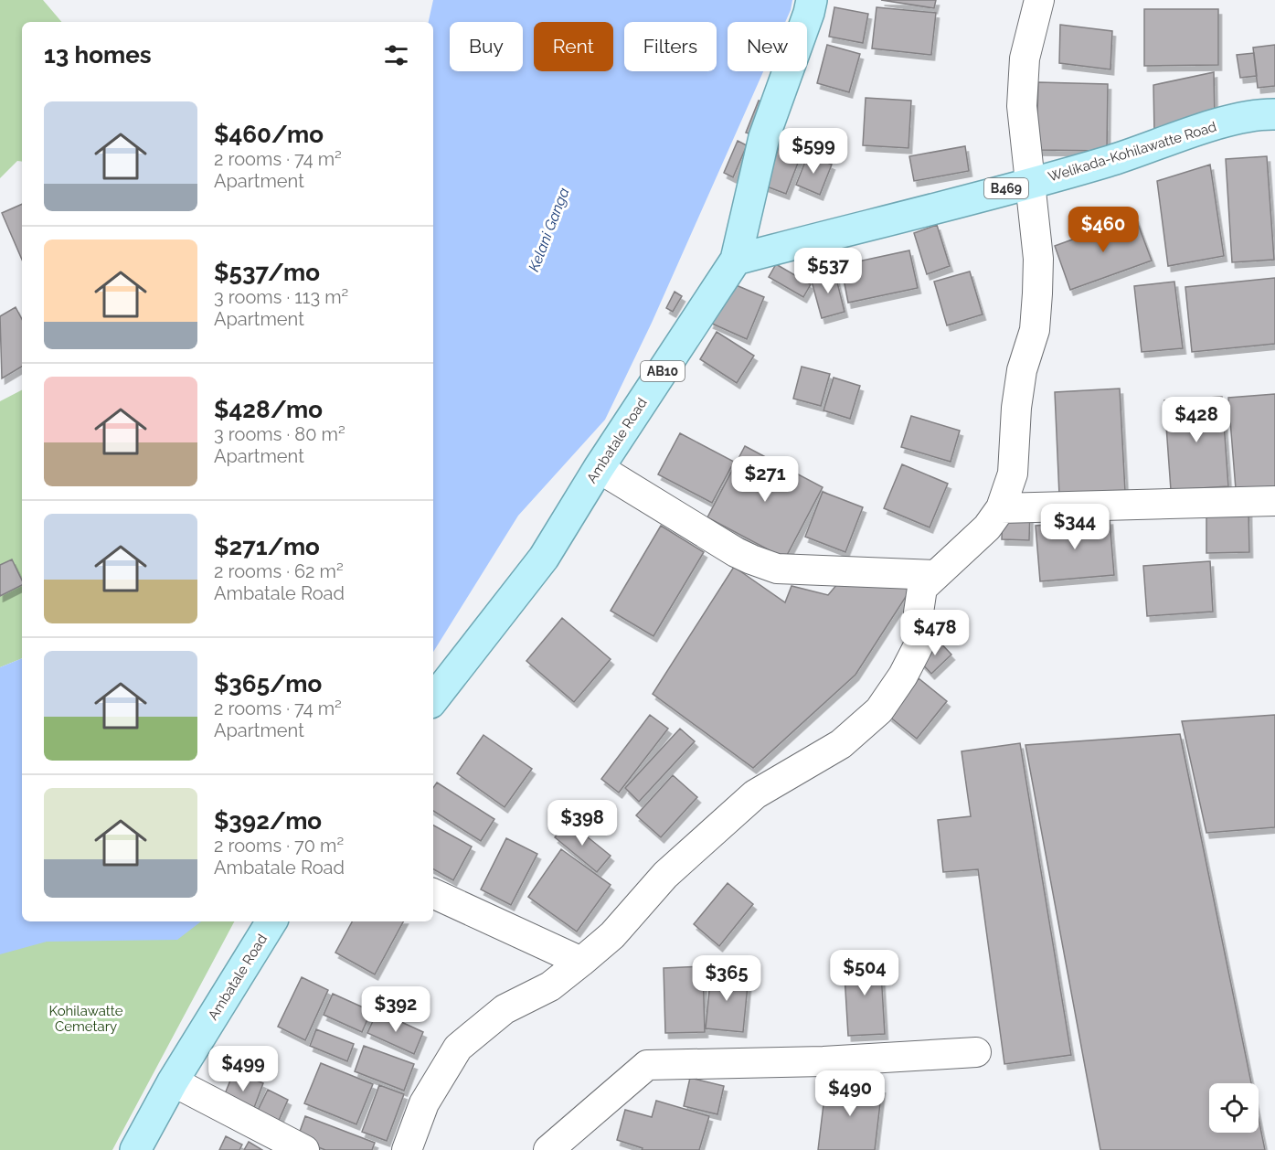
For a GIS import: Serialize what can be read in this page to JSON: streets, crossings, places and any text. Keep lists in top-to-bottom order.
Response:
{
  "streets": {
    "main road": [
      "Welikada-Kohilawatte Road",
      "B469",
      "AB10",
      "Ambatale Road"
    ]
  },
  "crossings": [
    ["Welikada-Kohilawatte Road", "Ambatale Road"]
  ],
  "water": ["Kelani Ganga"],
  "parks": ["Kohilawatte Cemetary"],
  "page": {
    "chip": [
      "Buy",
      "Rent",
      "Filters",
      "New"
    ],
    "heading": "13 homes",
    "list": [
      {
        "name": "$460/mo",
        "note": "2 rooms · 74 m² · Apartment"
      },
      {
        "name": "$537/mo",
        "note": "3 rooms · 113 m² · Apartment"
      },
      {
        "name": "$428/mo",
        "note": "3 rooms · 80 m² · Apartment"
      },
      {
        "name": "$271/mo",
        "note": "2 rooms · 62 m² · Ambatale Road"
      },
      {
        "name": "$365/mo",
        "note": "2 rooms · 74 m² · Apartment"
      },
      {
        "name": "$392/mo",
        "note": "2 rooms · 70 m² · Ambatale Road"
      }
    ],
    "price": [
      "$599",
      "$460",
      "$537",
      "$428",
      "$271",
      "$344",
      "$478",
      "$398",
      "$504",
      "$365",
      "$392",
      "$499",
      "$490"
    ]
  }
}
